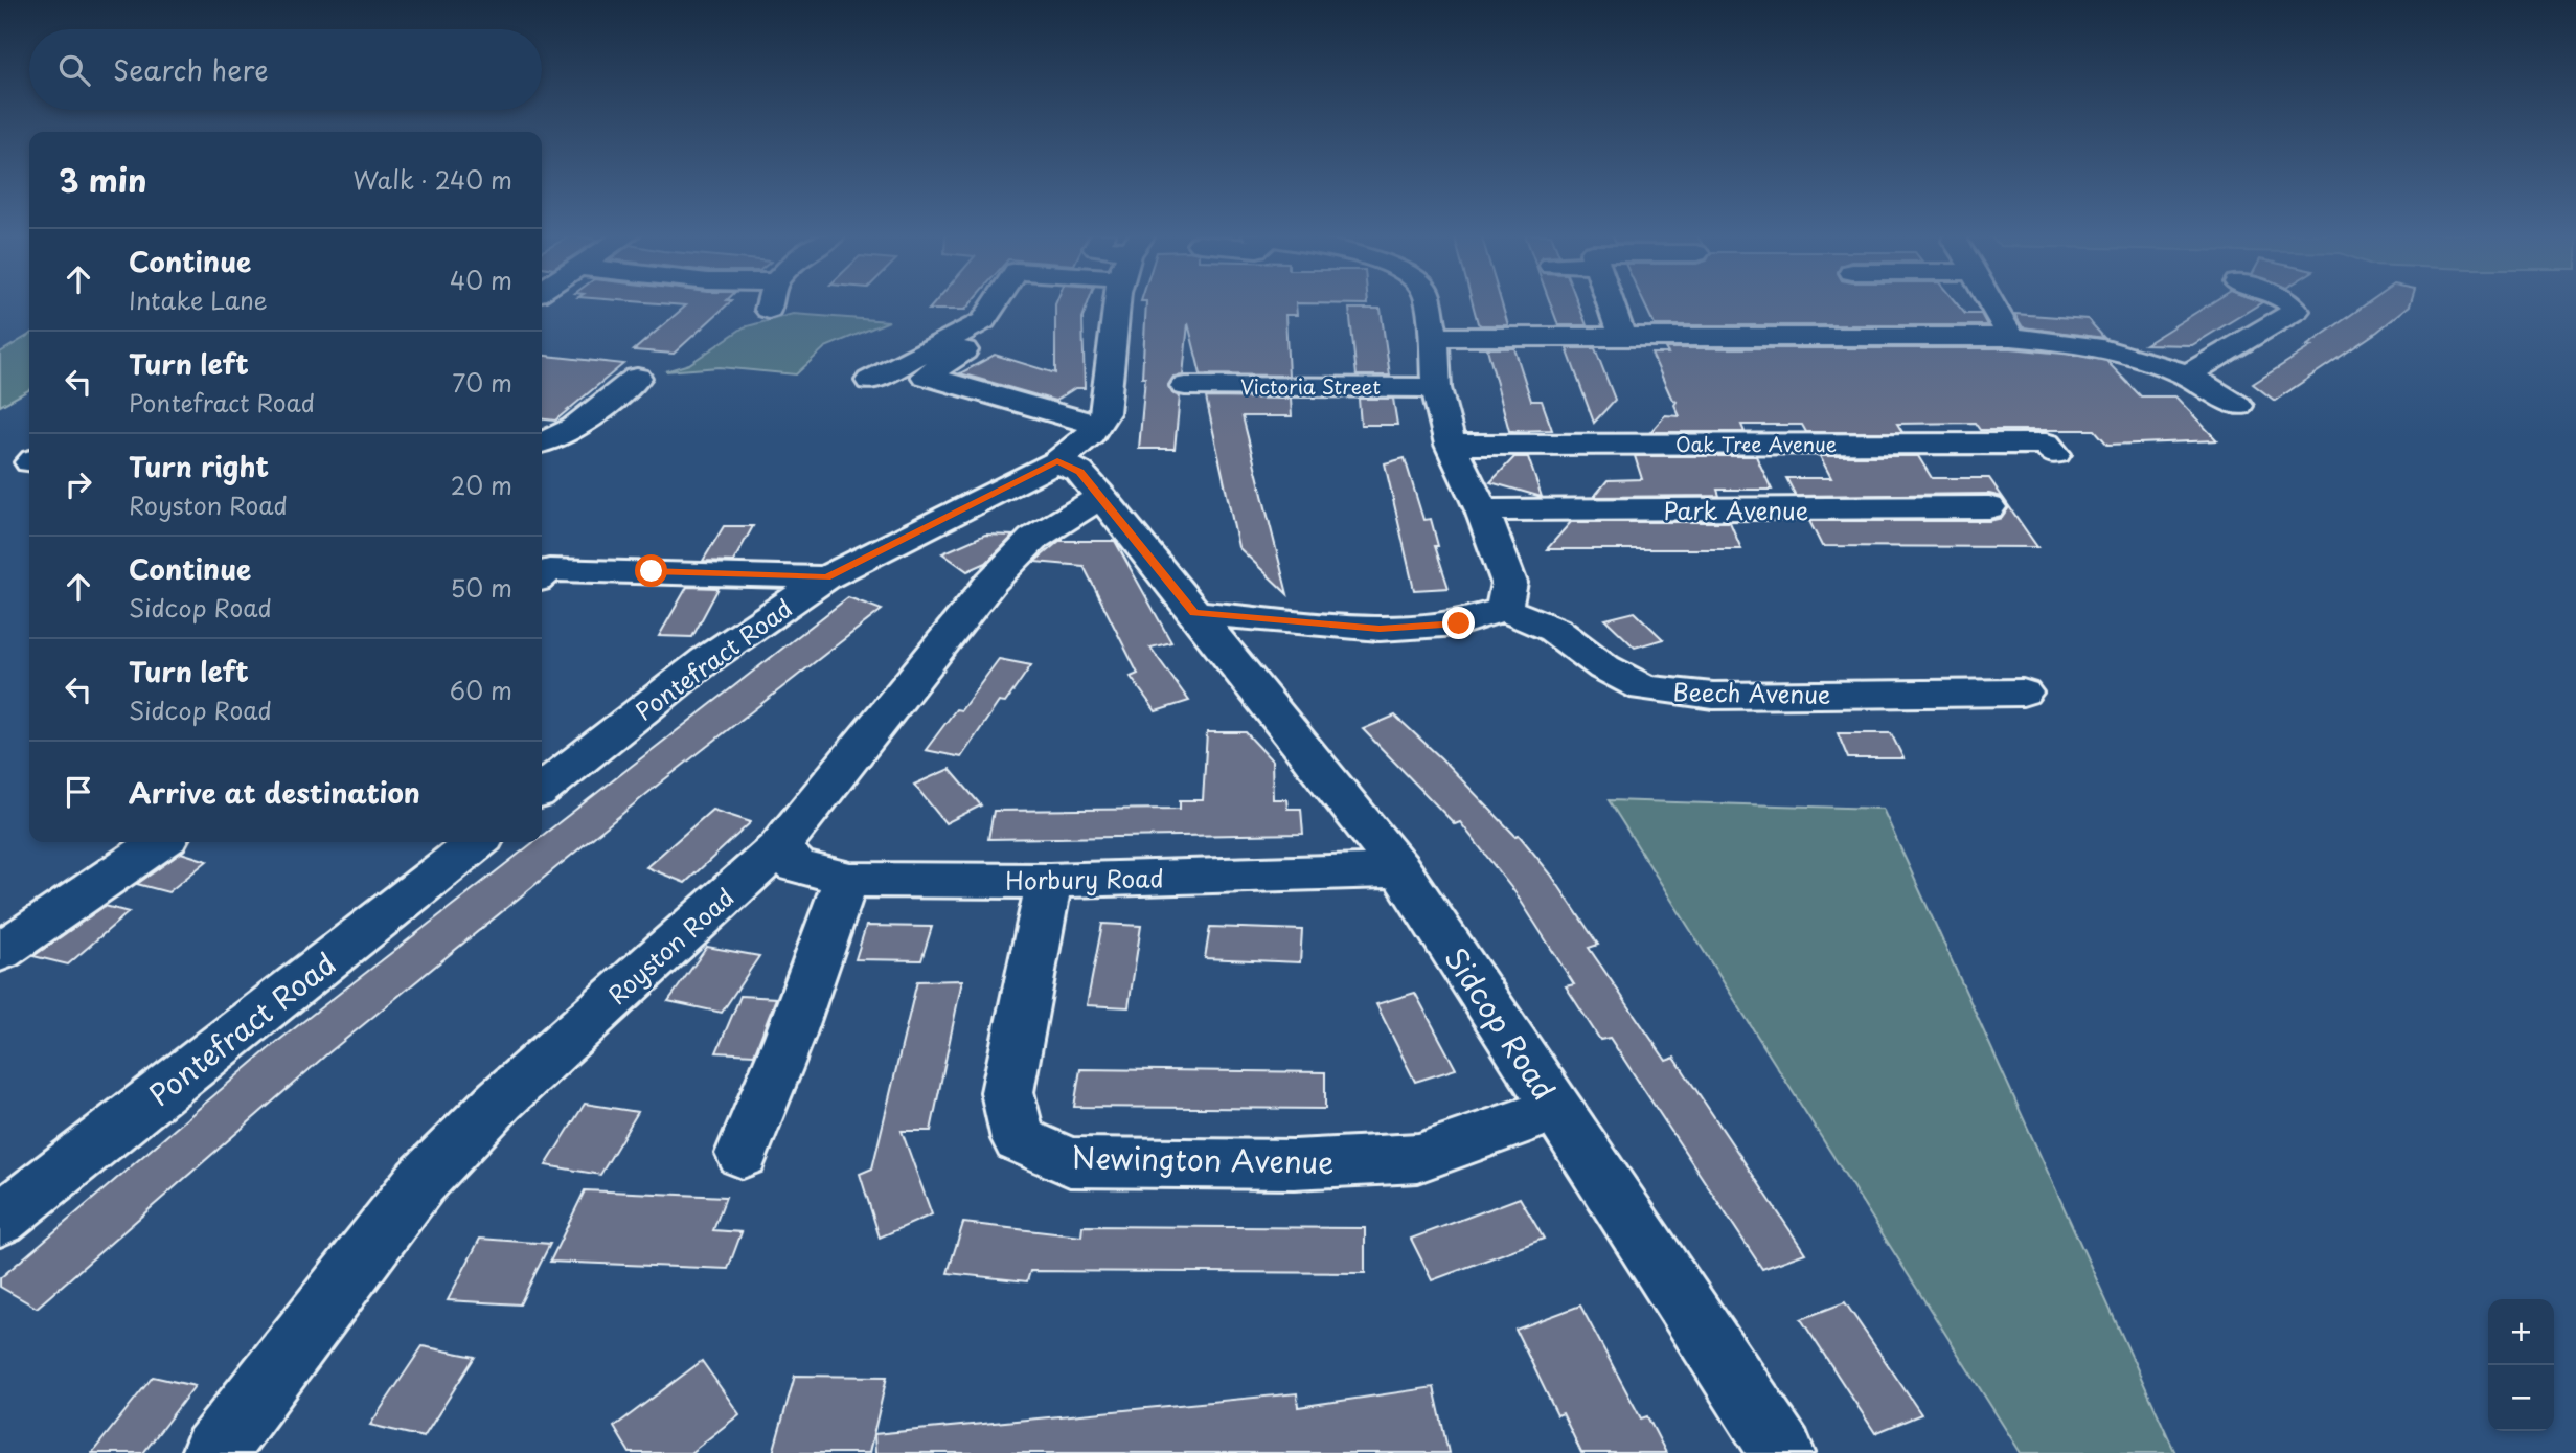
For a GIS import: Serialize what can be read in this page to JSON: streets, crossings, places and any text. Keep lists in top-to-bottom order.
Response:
{
  "streets": {
    "street": [
      "Victoria Street",
      "Oak Tree Avenue",
      "Park Avenue",
      "Pontefract Road",
      "Beech Avenue",
      "Horbury Road",
      "Royston Road",
      "Sidcop Road",
      "Newington Avenue"
    ]
  },
  "crossings": [
    ["Horbury Road", "Royston Road"],
    ["Horbury Road", "Sidcop Road"],
    ["Horbury Road", "Newington Avenue"],
    ["Royston Road", "Sidcop Road"],
    ["Sidcop Road", "Newington Avenue"]
  ],
  "page": {
    "search": "Search here",
    "heading": ["3 min", "Walk · 240 m"],
    "list": [
      ["Continue", "Intake Lane", "40 m"],
      ["Turn left", "Pontefract Road", "70 m"],
      ["Turn right", "Royston Road", "20 m"],
      ["Continue", "Sidcop Road", "50 m"],
      ["Turn left", "Sidcop Road", "60 m"],
      "Arrive at destination"
    ],
    "map_buttons": ["+", "−"]
  }
}
